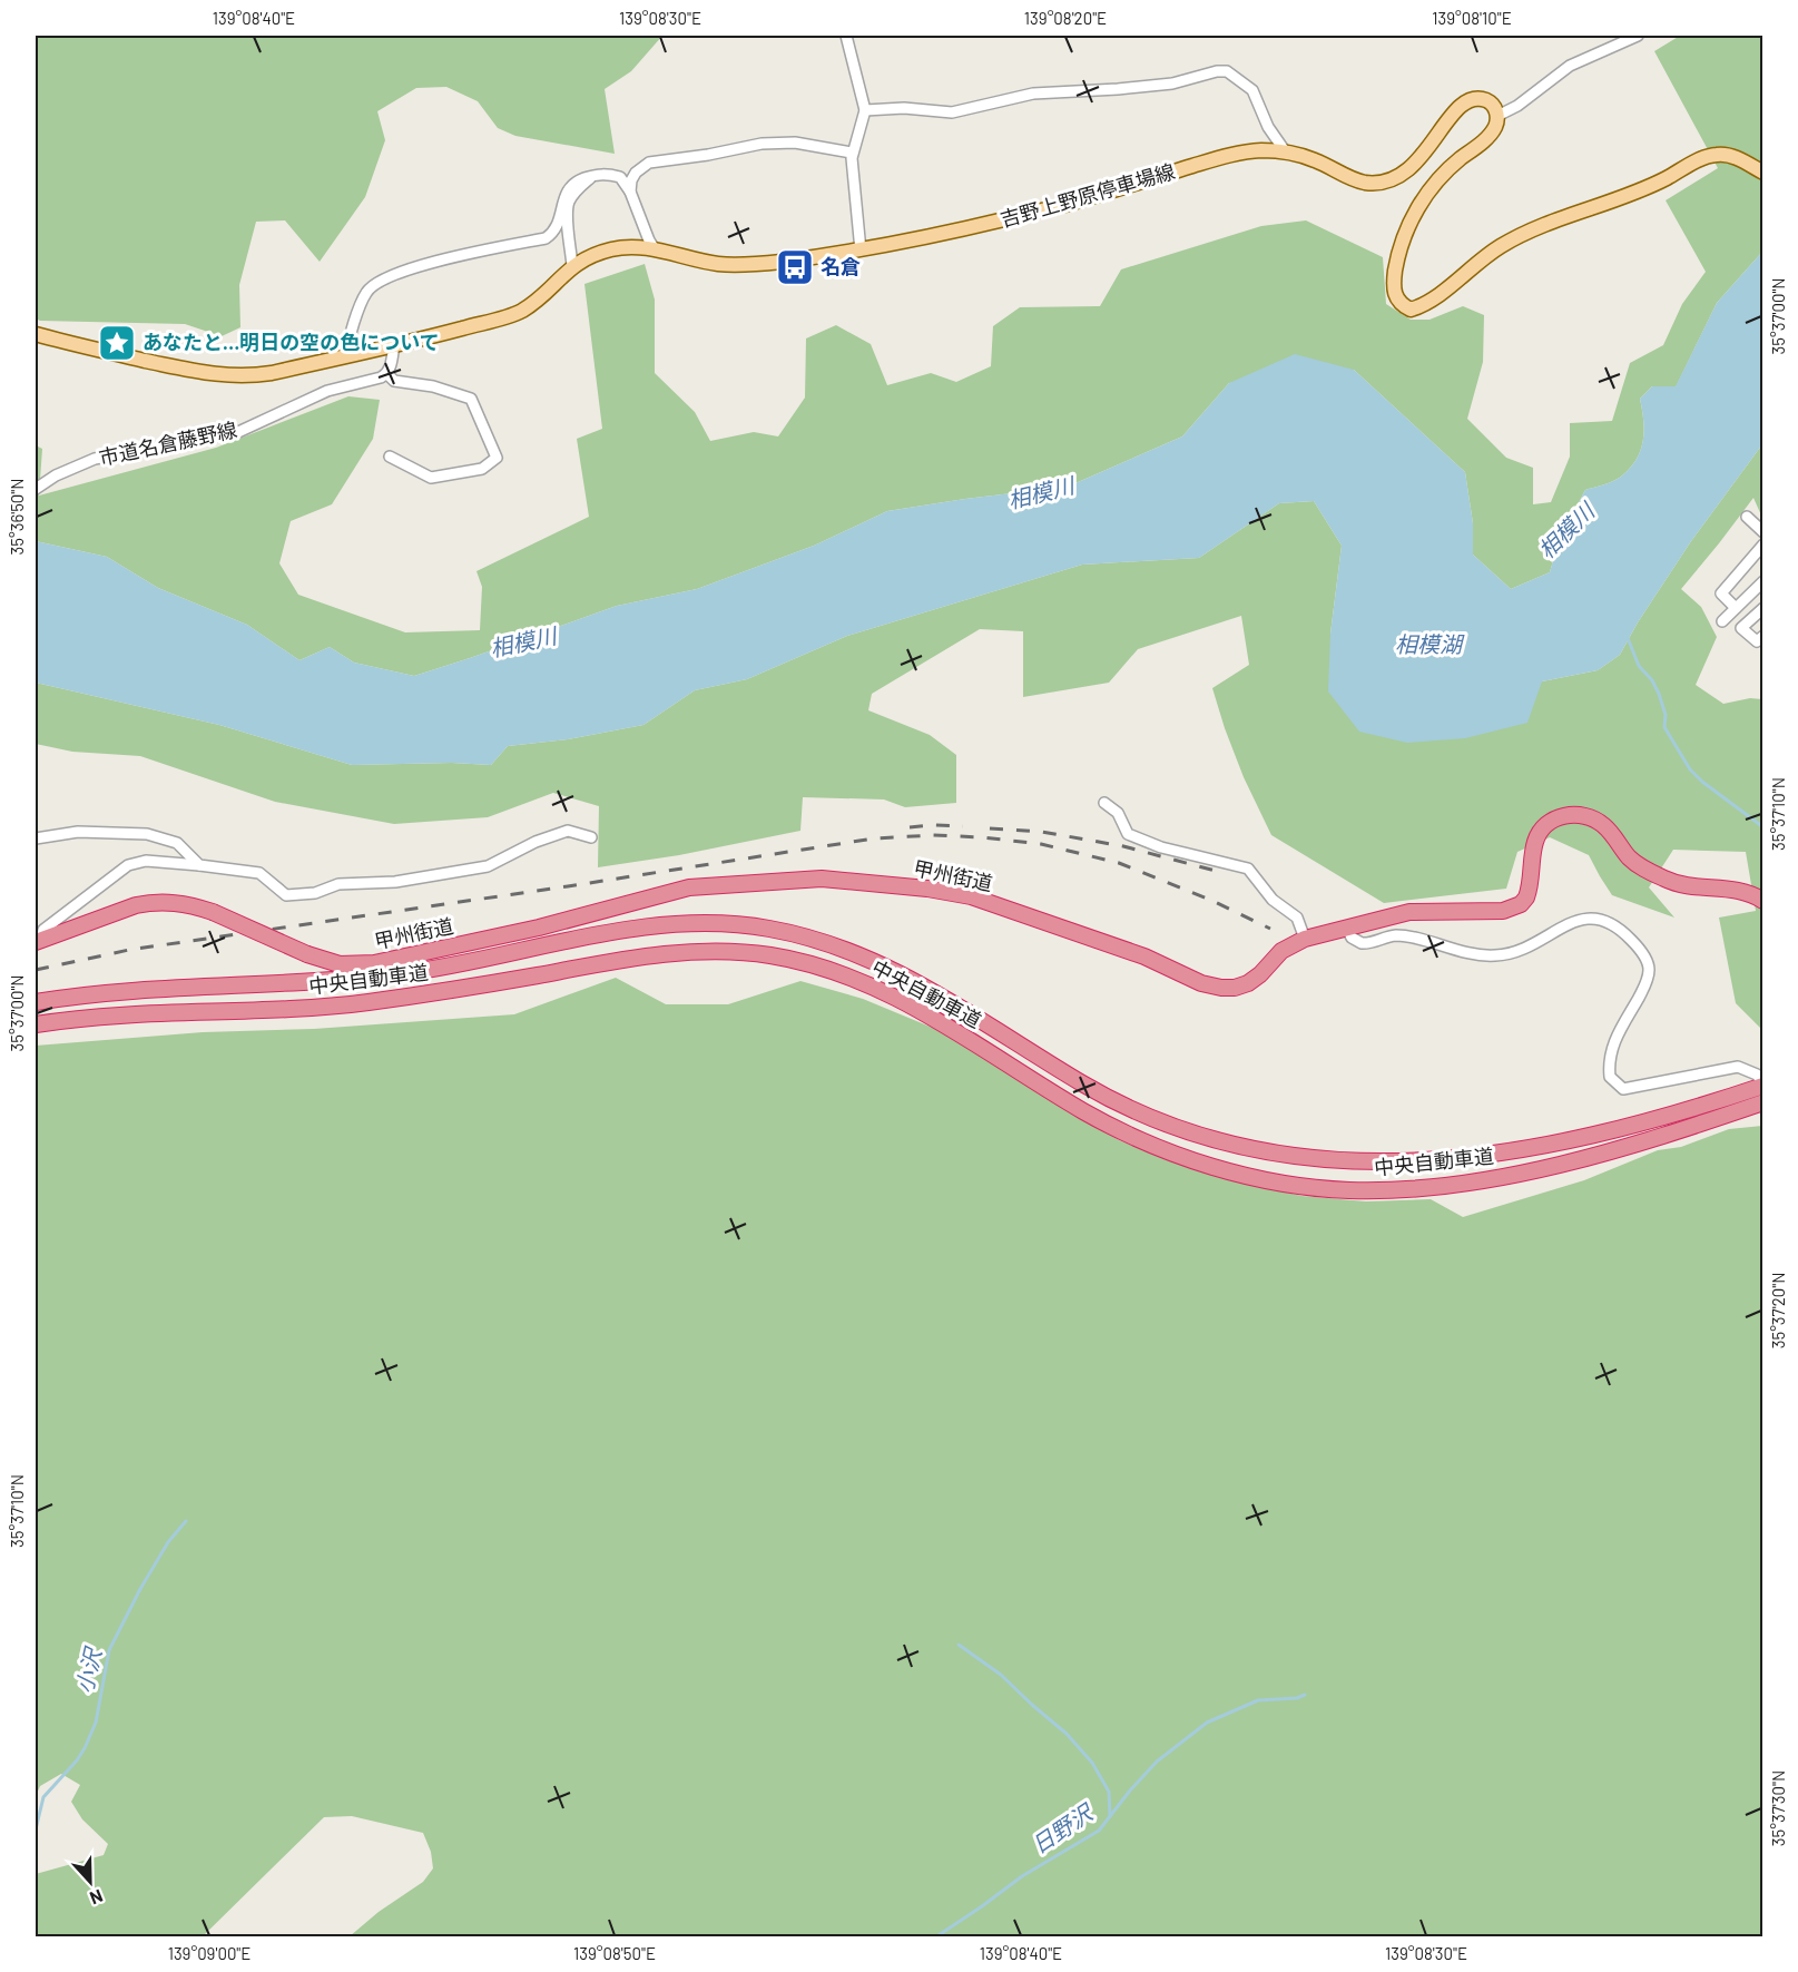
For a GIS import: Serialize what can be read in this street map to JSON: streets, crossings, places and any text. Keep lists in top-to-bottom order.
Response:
{
  "streets": {
    "highway": ["甲州街道", "中央自動車道"],
    "main road": ["吉野上野原停車場線"],
    "street": ["市道名倉藤野線"]
  },
  "water": [
    "相模川",
    "相模湖",
    "小沢",
    "日野沢"
  ],
  "places": {
    "bus stop": ["名倉"],
    "place": ["あなたと…明日の空の色について"]
  },
  "north": "bottom",
  "coordinates": [
    "139°08'40\"E",
    "139°08'30\"E",
    "139°08'20\"E",
    "139°08'10\"E",
    "35°37'00\"N",
    "35°36'50\"N",
    "35°37'10\"N",
    "35°37'20\"N",
    "35°37'30\"N",
    "139°09'00\"E",
    "139°08'50\"E"
  ]
}
